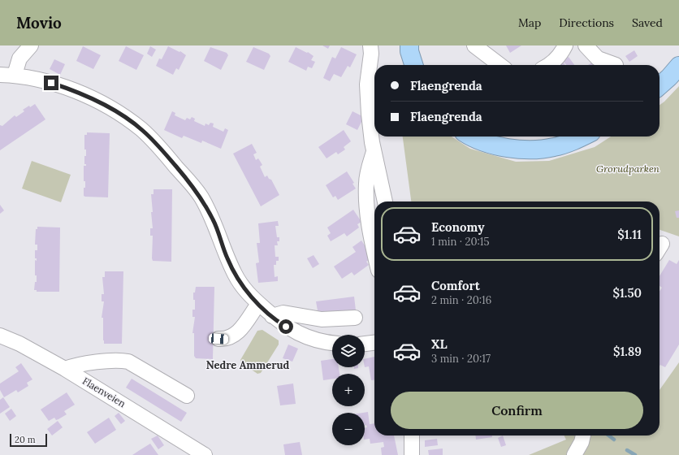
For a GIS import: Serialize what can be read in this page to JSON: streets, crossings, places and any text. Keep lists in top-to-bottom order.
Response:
{
  "streets": {
    "street": ["Flaenveien"]
  },
  "districts": ["Nedre Ammerud"],
  "parks": ["Grorudparken"],
  "scale_bar": "20 m",
  "page": {
    "header": "Movio",
    "nav": ["Map", "Directions", "Saved"],
    "banner": ["Flaengrenda", "Flaengrenda"],
    "list": [
      {
        "name": "Economy",
        "note": "1 min · 20:15",
        "value": "$1.11"
      },
      {
        "name": "Comfort",
        "note": "2 min · 20:16",
        "value": "$1.50"
      },
      {
        "name": "XL",
        "note": "3 min · 20:17",
        "value": "$1.89"
      }
    ],
    "map_buttons": ["+", "−"],
    "buttons": "Confirm",
    "scale": "20 m"
  }
}
